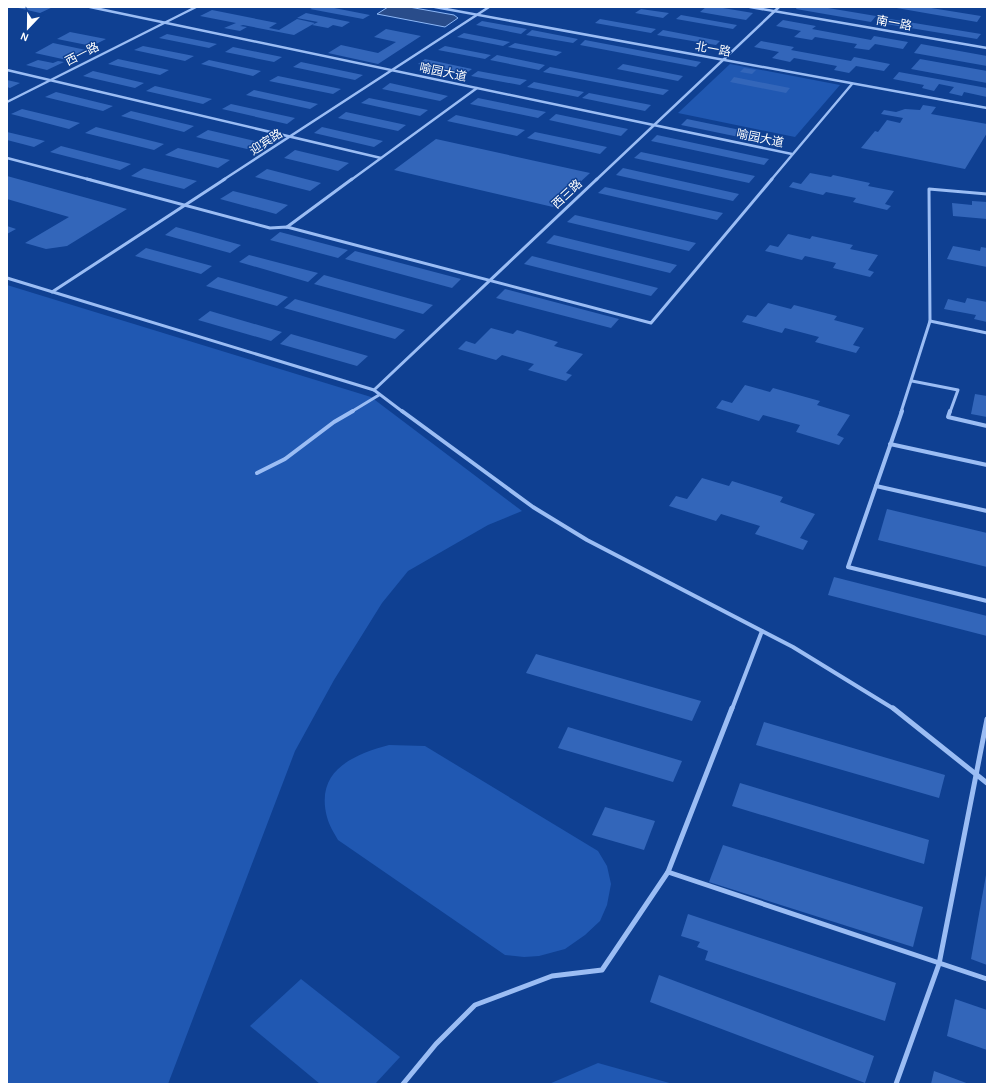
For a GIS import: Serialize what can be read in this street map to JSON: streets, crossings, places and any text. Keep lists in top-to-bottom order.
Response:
{
  "streets": {
    "street": [
      "南一路",
      "北一路",
      "西一路",
      "喻园大道",
      "迎宾路",
      "西三路"
    ]
  },
  "crossings": [
    ["南一路", "西三路"],
    ["北一路", "迎宾路"],
    ["北一路", "西三路"],
    ["西一路", "喻园大道"],
    ["喻园大道", "迎宾路"],
    ["喻园大道", "西三路"]
  ],
  "north": "bottom"
}
